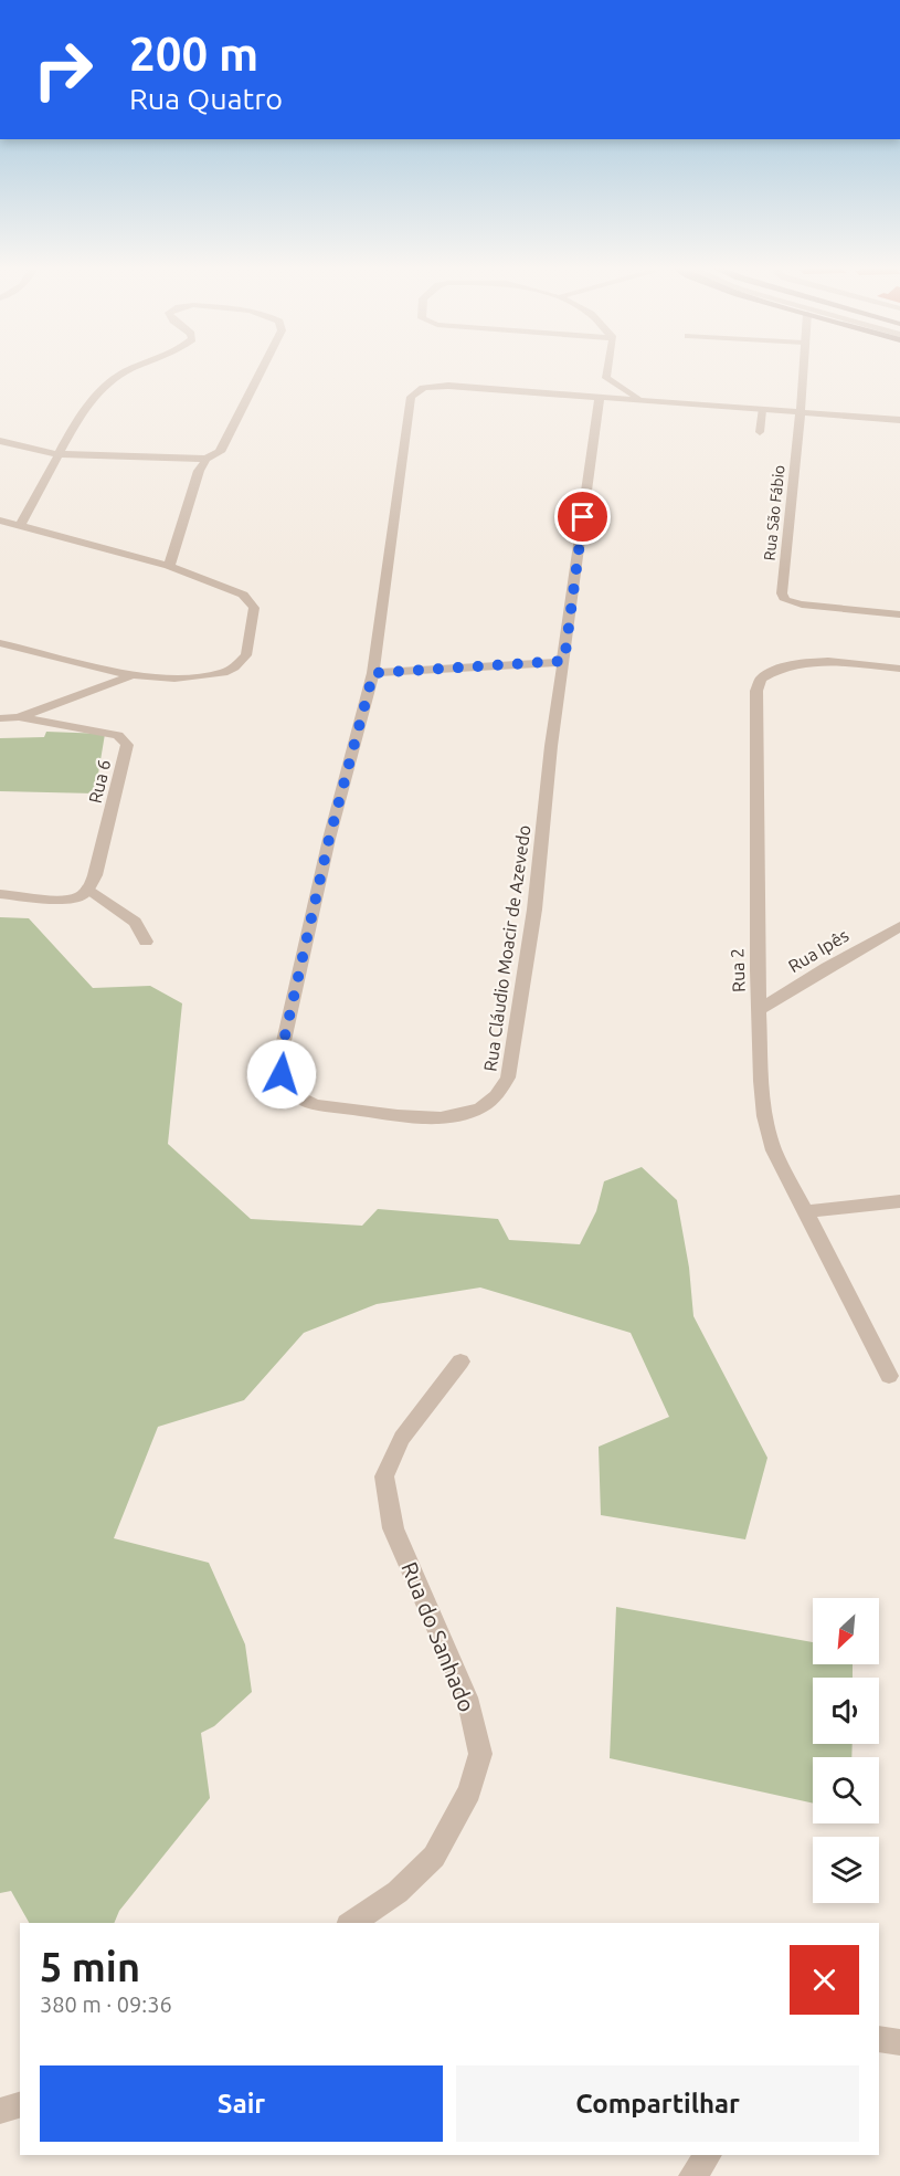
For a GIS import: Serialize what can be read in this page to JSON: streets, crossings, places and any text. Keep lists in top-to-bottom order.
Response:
{
  "streets": {
    "street": [
      "Rua São Fábio",
      "Rua 6",
      "Rua Cláudio Moacir de Azevedo",
      "Rua Ipês",
      "Rua 2",
      "Rua do Sanhado"
    ]
  },
  "crossings": [
    ["Rua Ipês", "Rua 2"]
  ],
  "north": "bottom left",
  "page": {
    "turn": ["200 m", "Rua Quatro"],
    "heading": ["5 min", "380 m · 09:36"],
    "buttons": ["Sair", "Compartilhar"]
  }
}
